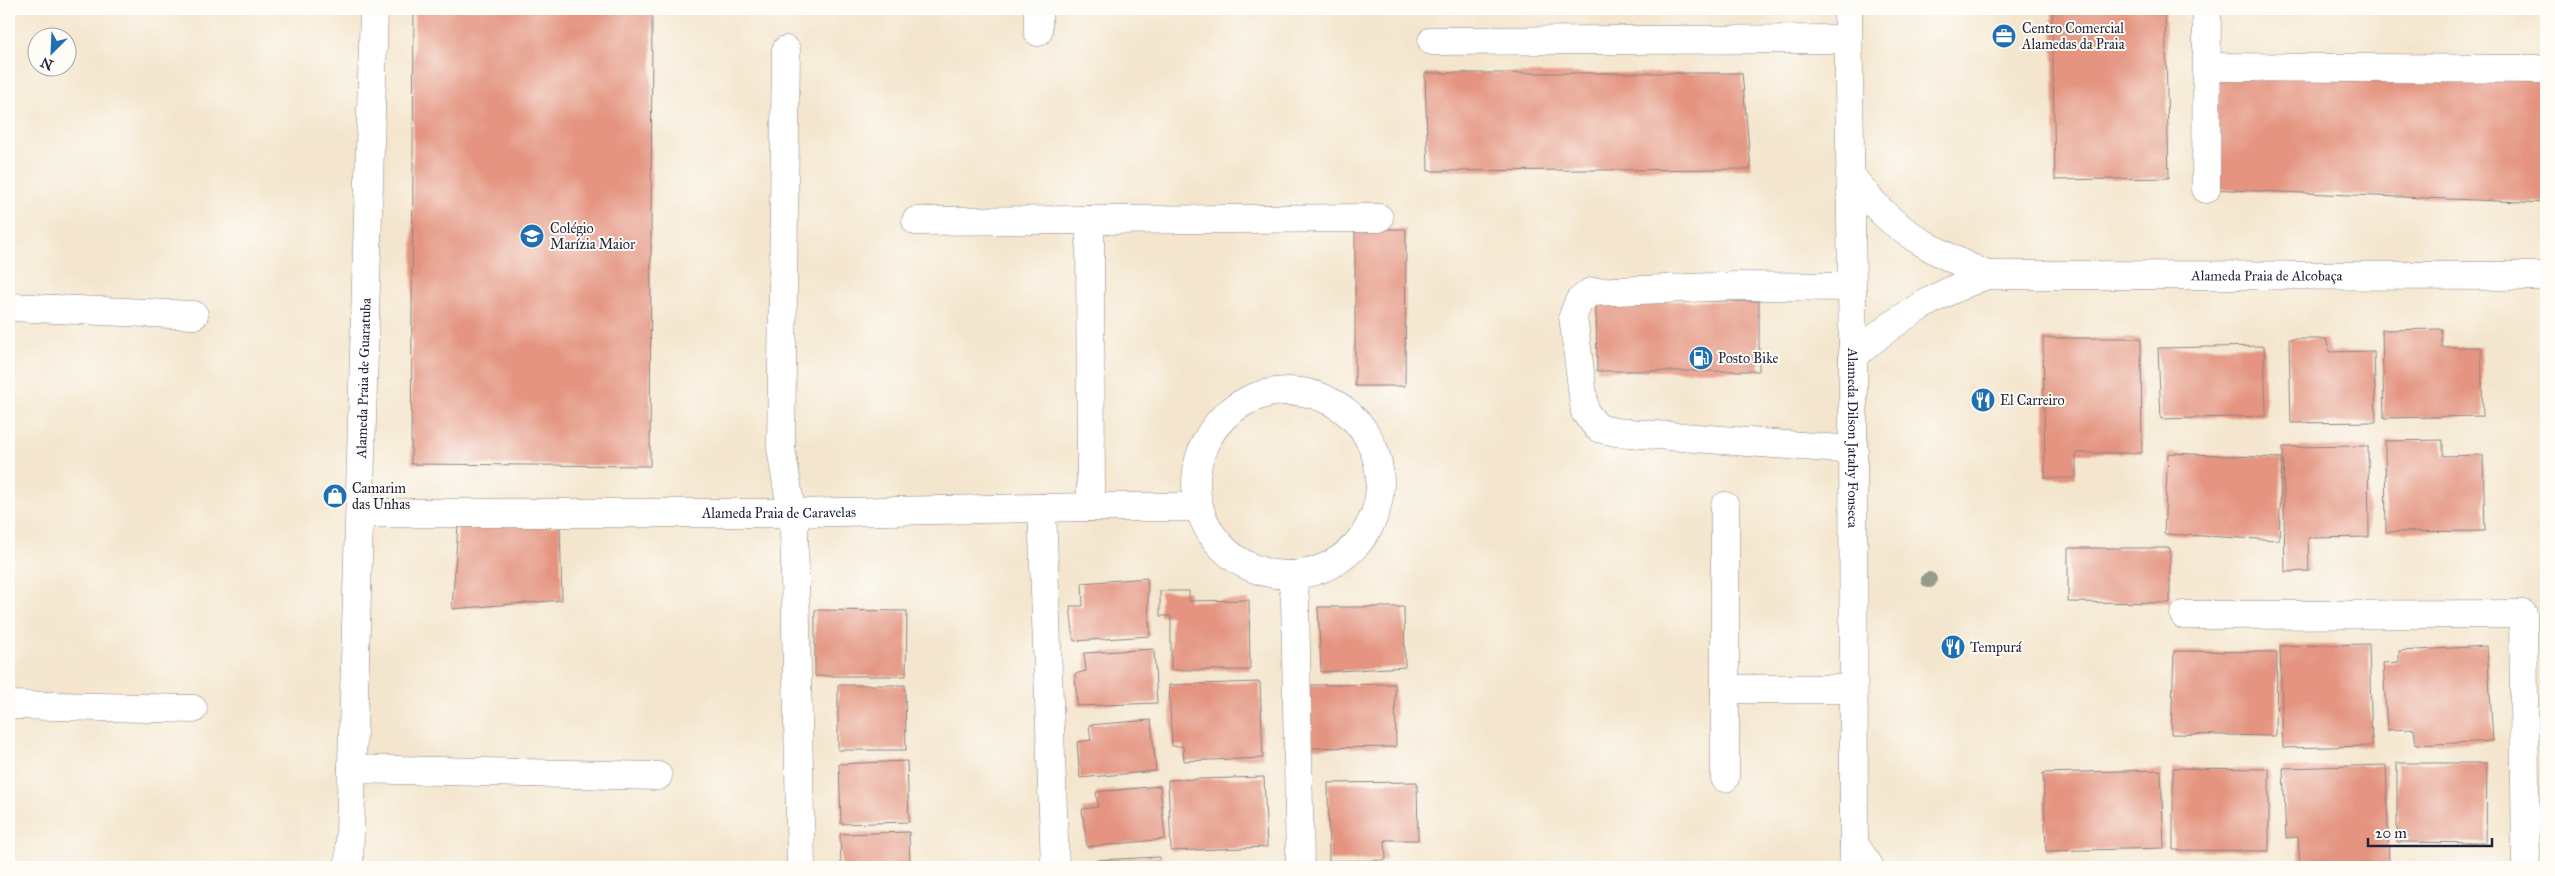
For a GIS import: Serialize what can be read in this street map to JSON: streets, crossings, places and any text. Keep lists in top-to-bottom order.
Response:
{
  "streets": {
    "street": [
      "Alameda Praia de Alcobaça",
      "Alameda Praia de Guaratuba",
      "Alameda Dilson Jatahy Fonseca",
      "Alameda Praia de Caravelas"
    ]
  },
  "crossings": [
    ["Alameda Praia de Alcobaça", "Alameda Dilson Jatahy Fonseca"],
    ["Alameda Praia de Guaratuba", "Alameda Praia de Caravelas"]
  ],
  "places": {
    "office": ["Centro Comercial Alamedas da Praia"],
    "school or university": ["Colégio Marízia Maior"],
    "fuel station": ["Posto Bike"],
    "restaurant": ["El Carreiro", "Tempurá"],
    "shop": ["Camarim das Unhas"]
  },
  "scale_bar": "20 m",
  "north": "bottom left"
}
